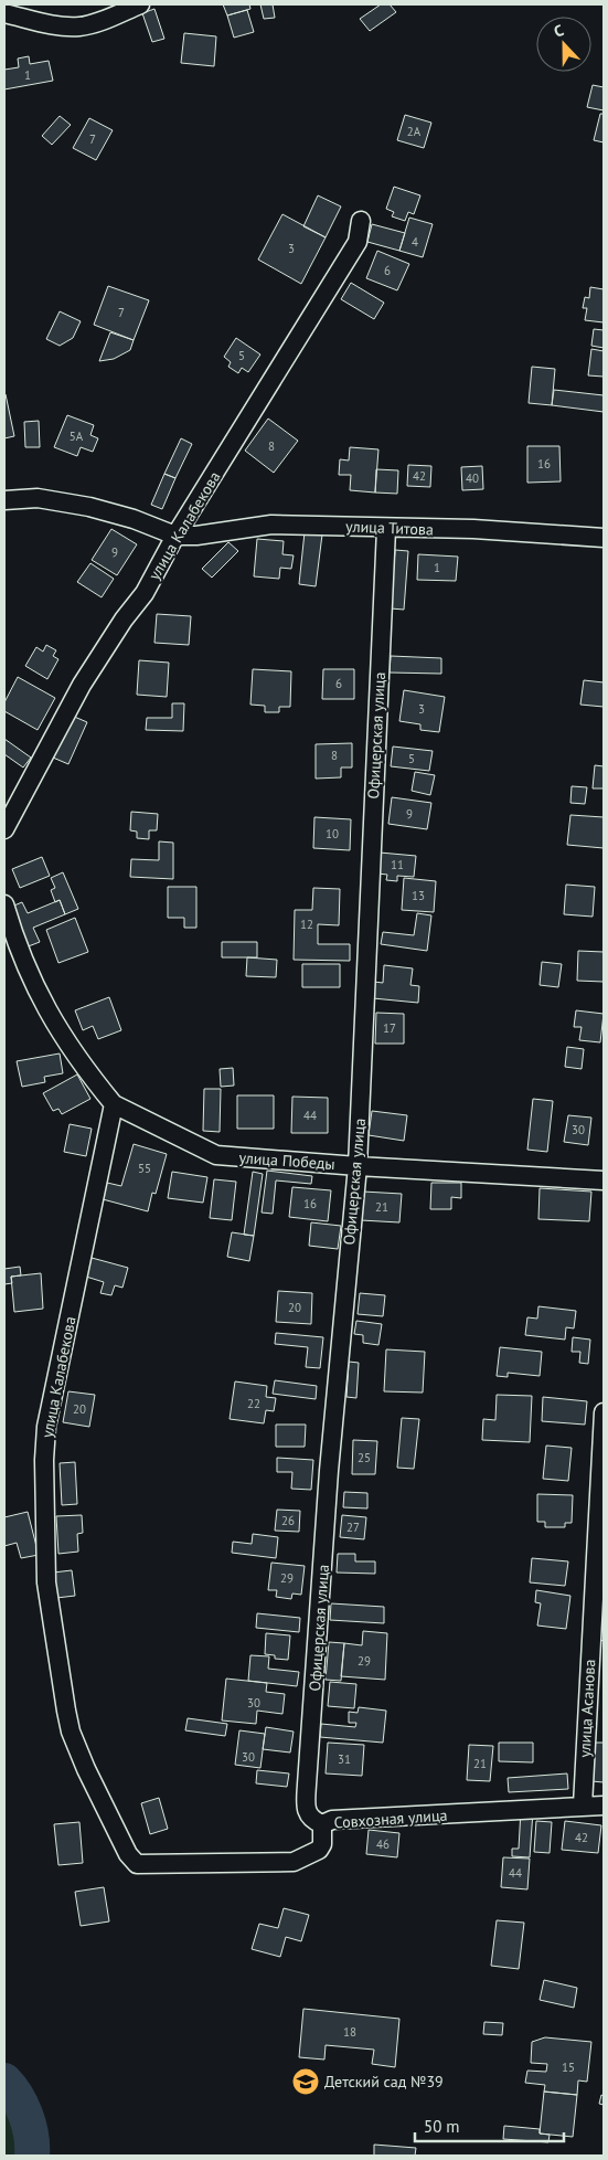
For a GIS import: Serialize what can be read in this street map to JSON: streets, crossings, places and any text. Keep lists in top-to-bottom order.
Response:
{
  "streets": {
    "street": [
      "улица Калабекова",
      "улица Титова",
      "Офицерская улица",
      "улица Победы",
      "улица Асанова",
      "Совхозная улица"
    ]
  },
  "crossings": [
    ["улица Калабекова", "улица Титова"],
    ["улица Калабекова", "улица Победы"],
    ["улица Калабекова", "Совхозная улица"],
    ["улица Титова", "Офицерская улица"],
    ["Офицерская улица", "улица Победы"],
    ["Офицерская улица", "Совхозная улица"],
    ["улица Асанова", "Совхозная улица"]
  ],
  "places": {
    "school or university": ["Детский сад №39"]
  },
  "house_numbers": [
    "1",
    "2А",
    "7",
    "4",
    "3",
    "6",
    "7",
    "5",
    "5А",
    "8",
    "16",
    "42",
    "40",
    "9",
    "1",
    "6",
    "3",
    "8",
    "5",
    "9",
    "10",
    "11",
    "13",
    "12",
    "17",
    "44",
    "30",
    "55",
    "16",
    "21",
    "20",
    "22",
    "20",
    "25",
    "26",
    "27",
    "29",
    "29",
    "30",
    "30",
    "31",
    "21",
    "42",
    "46",
    "44",
    "18",
    "15"
  ],
  "scale_bar": "50 m",
  "north": "top"
}
